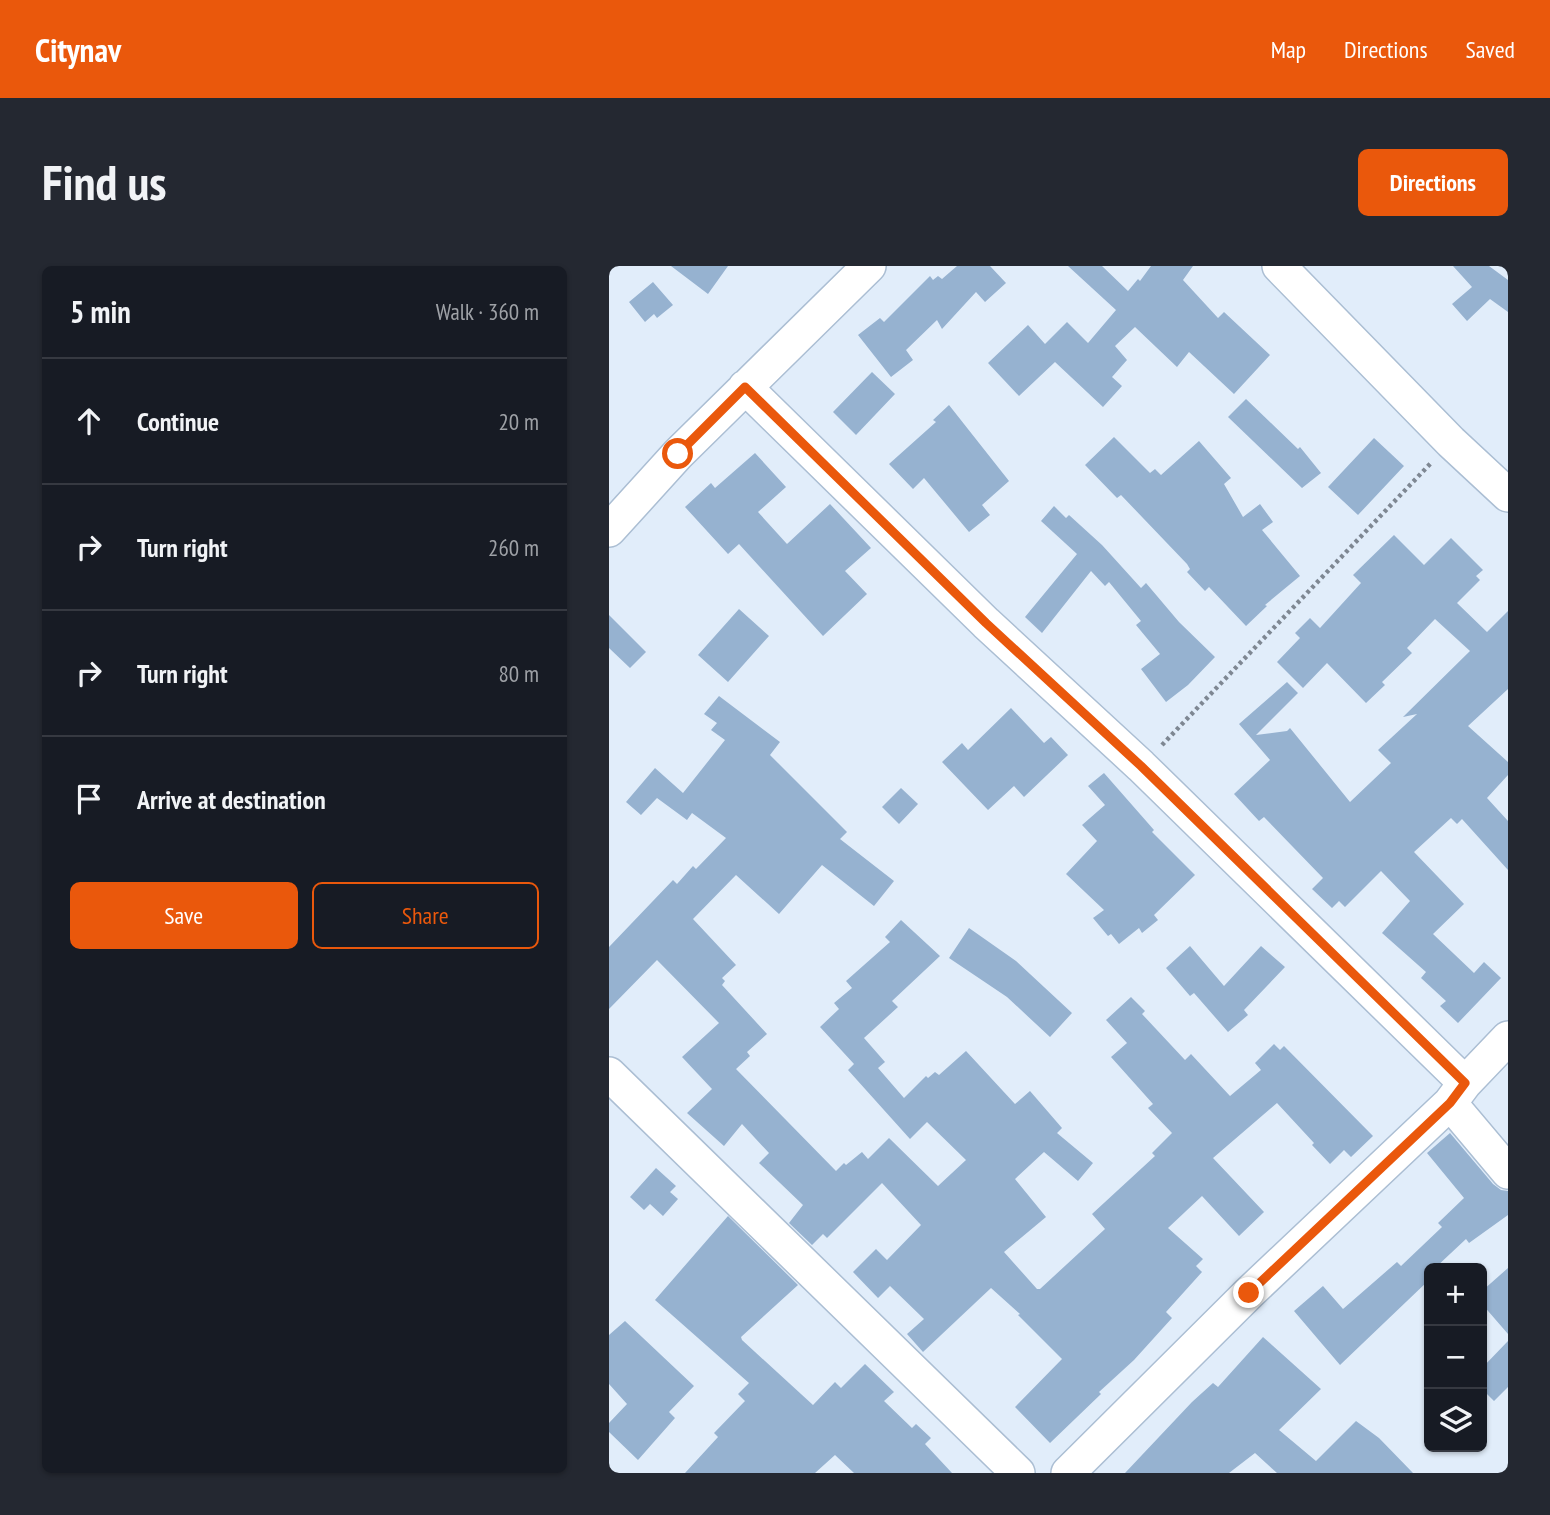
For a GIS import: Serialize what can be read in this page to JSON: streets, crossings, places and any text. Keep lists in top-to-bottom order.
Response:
{
  "page": {
    "header": "Citynav",
    "nav": ["Map", "Directions", "Saved"],
    "buttons": [
      "Directions",
      ["Save", "Share"]
    ],
    "title": "Find us",
    "heading": ["5 min", "Walk · 360 m"],
    "list": [
      ["Continue", "20 m"],
      ["Turn right", "260 m"],
      ["Turn right", "80 m"],
      "Arrive at destination"
    ],
    "map_buttons": ["+", "−"]
  }
}
